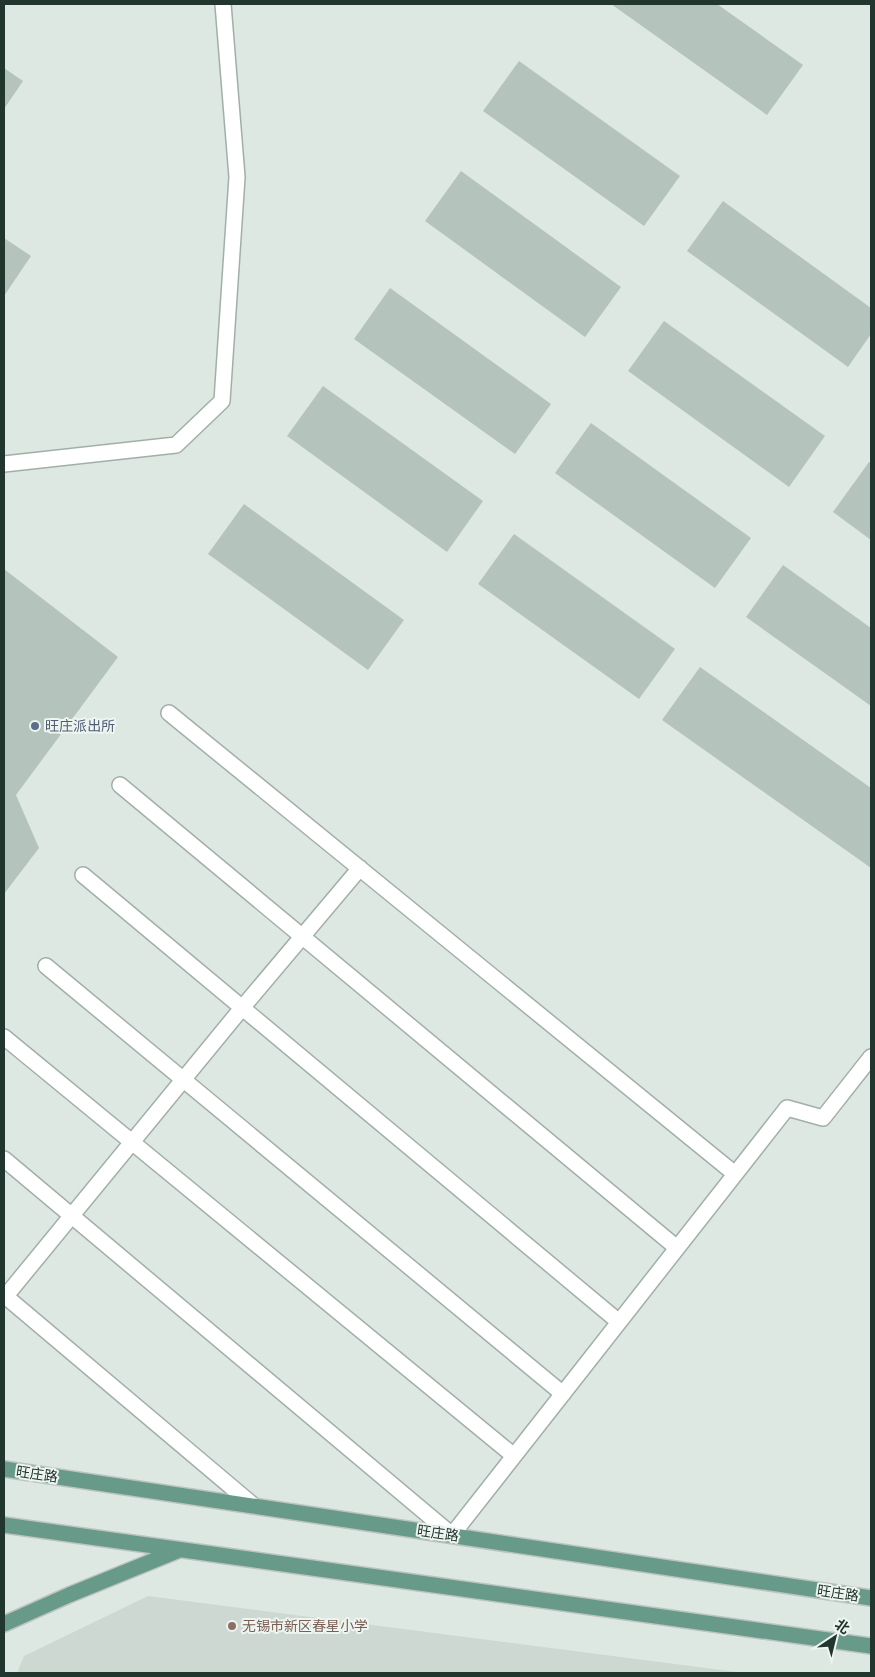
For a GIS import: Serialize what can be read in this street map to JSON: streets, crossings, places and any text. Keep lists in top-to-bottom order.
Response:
{
  "streets": {
    "main road": ["旺庄路"]
  },
  "places": ["旺庄派出所", "无锡市新区春星小学"],
  "north": "top right"
}
